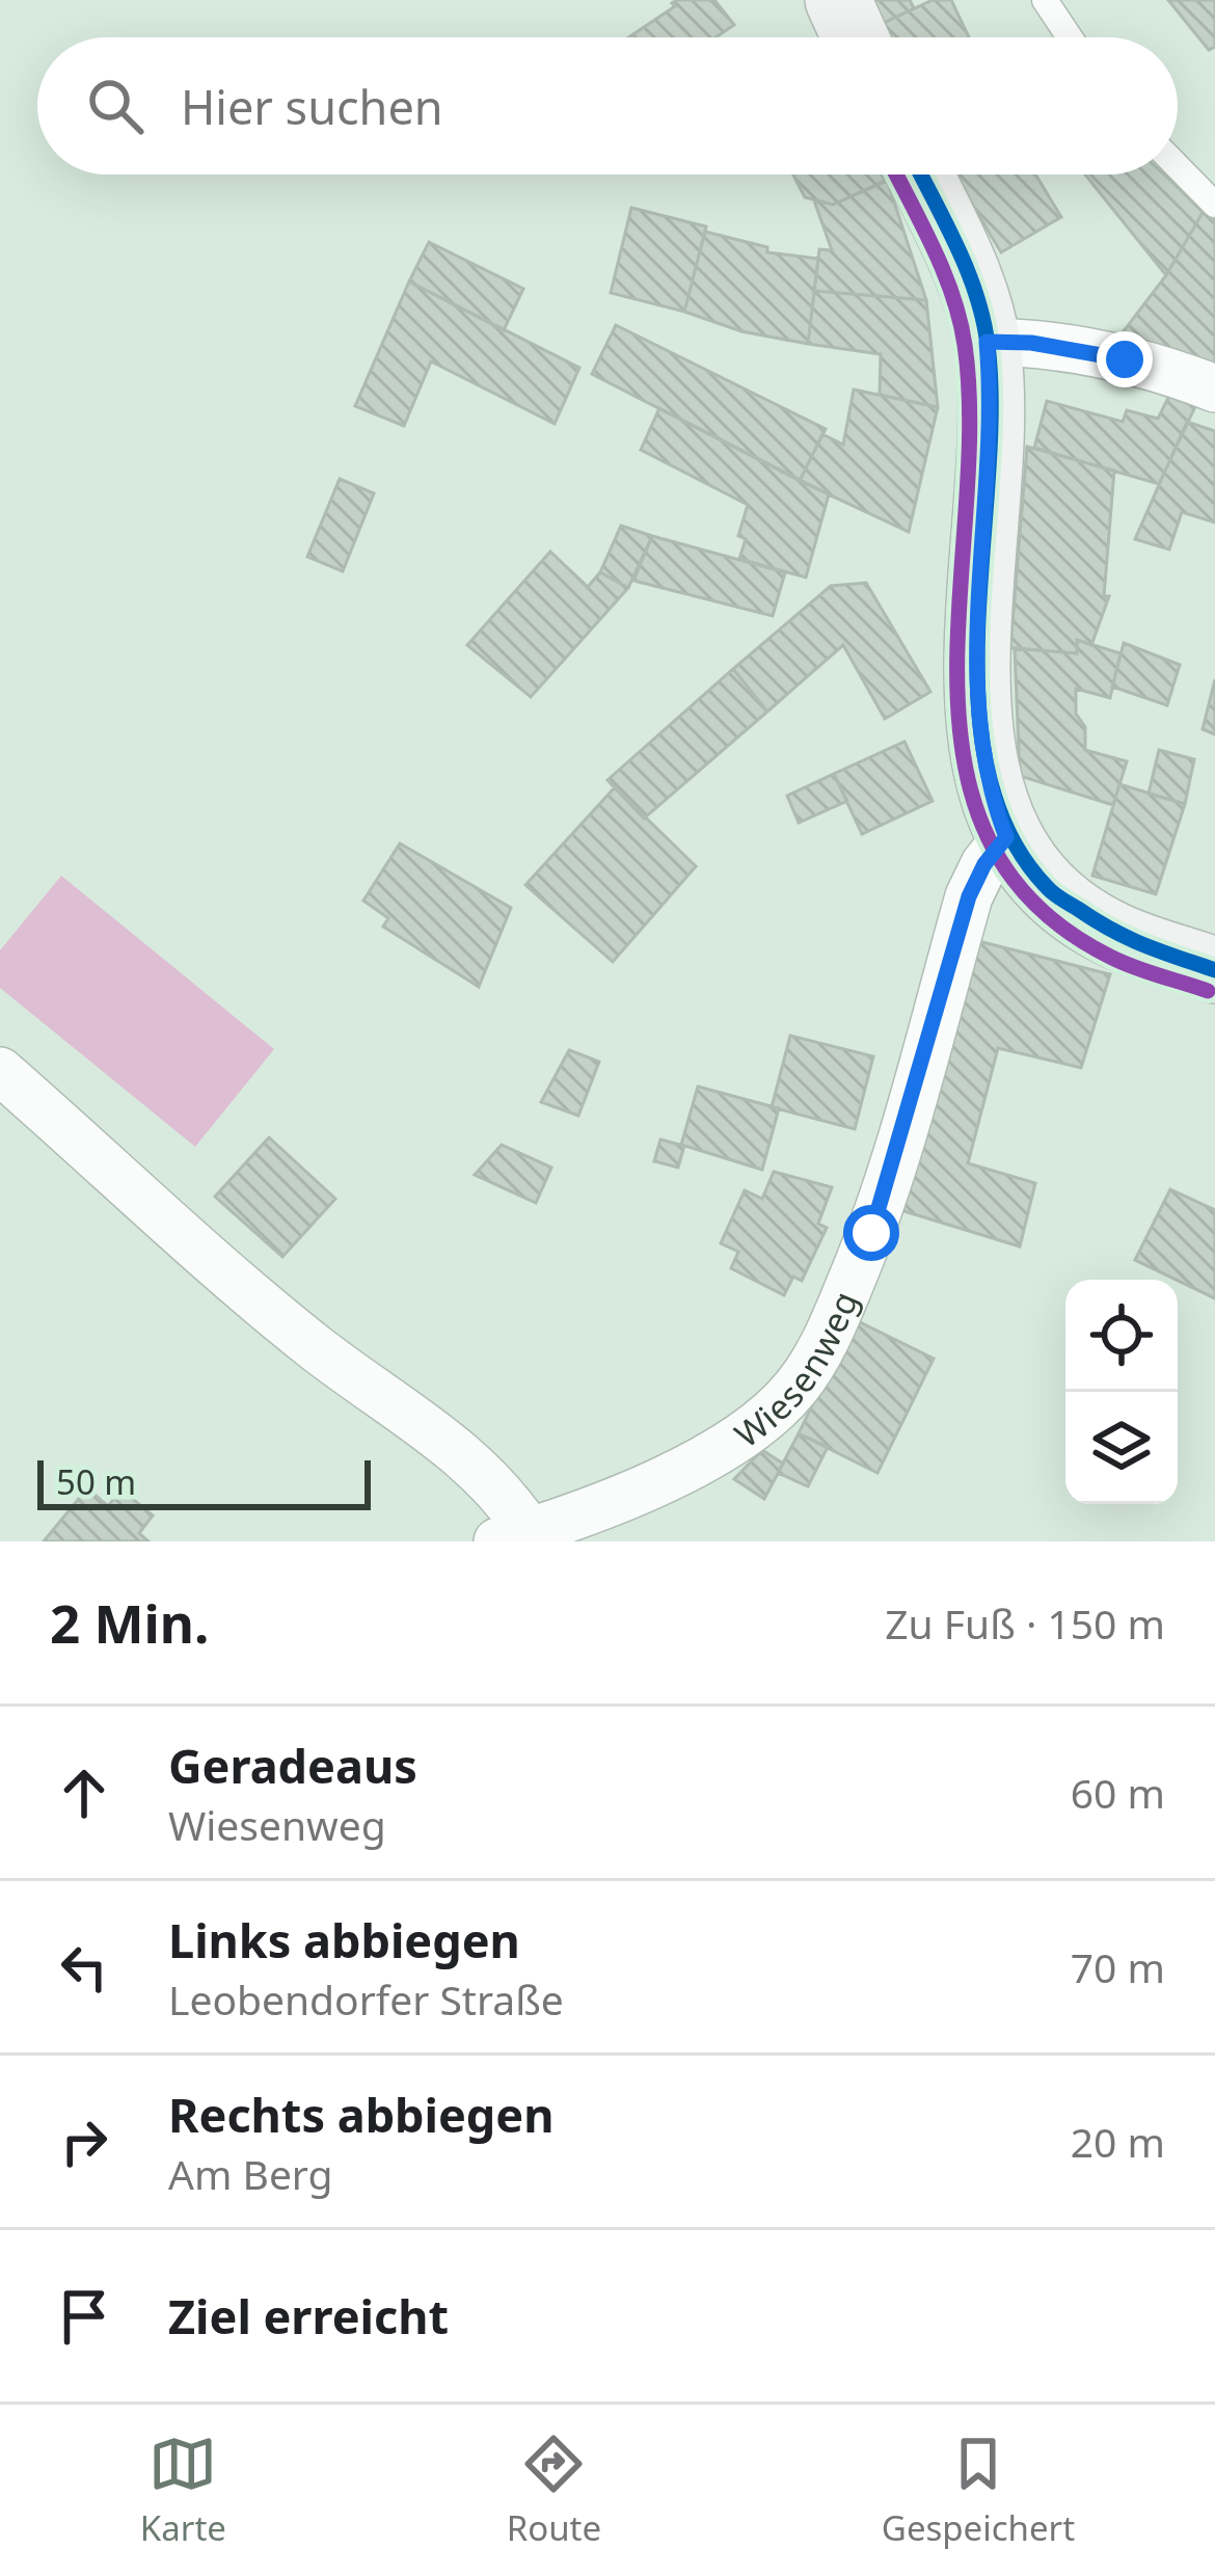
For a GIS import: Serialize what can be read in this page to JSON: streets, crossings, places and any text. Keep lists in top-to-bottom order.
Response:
{
  "streets": {
    "street": ["Wiesenweg"]
  },
  "scale_bar": "50 m",
  "page": {
    "search": "Hier suchen",
    "scale": "50 m",
    "heading": ["2 Min.", "Zu Fuß · 150 m"],
    "list": [
      ["Geradeaus", "Wiesenweg", "60 m"],
      ["Links abbiegen", "Leobendorfer Straße", "70 m"],
      ["Rechts abbiegen", "Am Berg", "20 m"],
      "Ziel erreicht"
    ],
    "nav": ["Karte", "Route", "Gespeichert"]
  }
}
